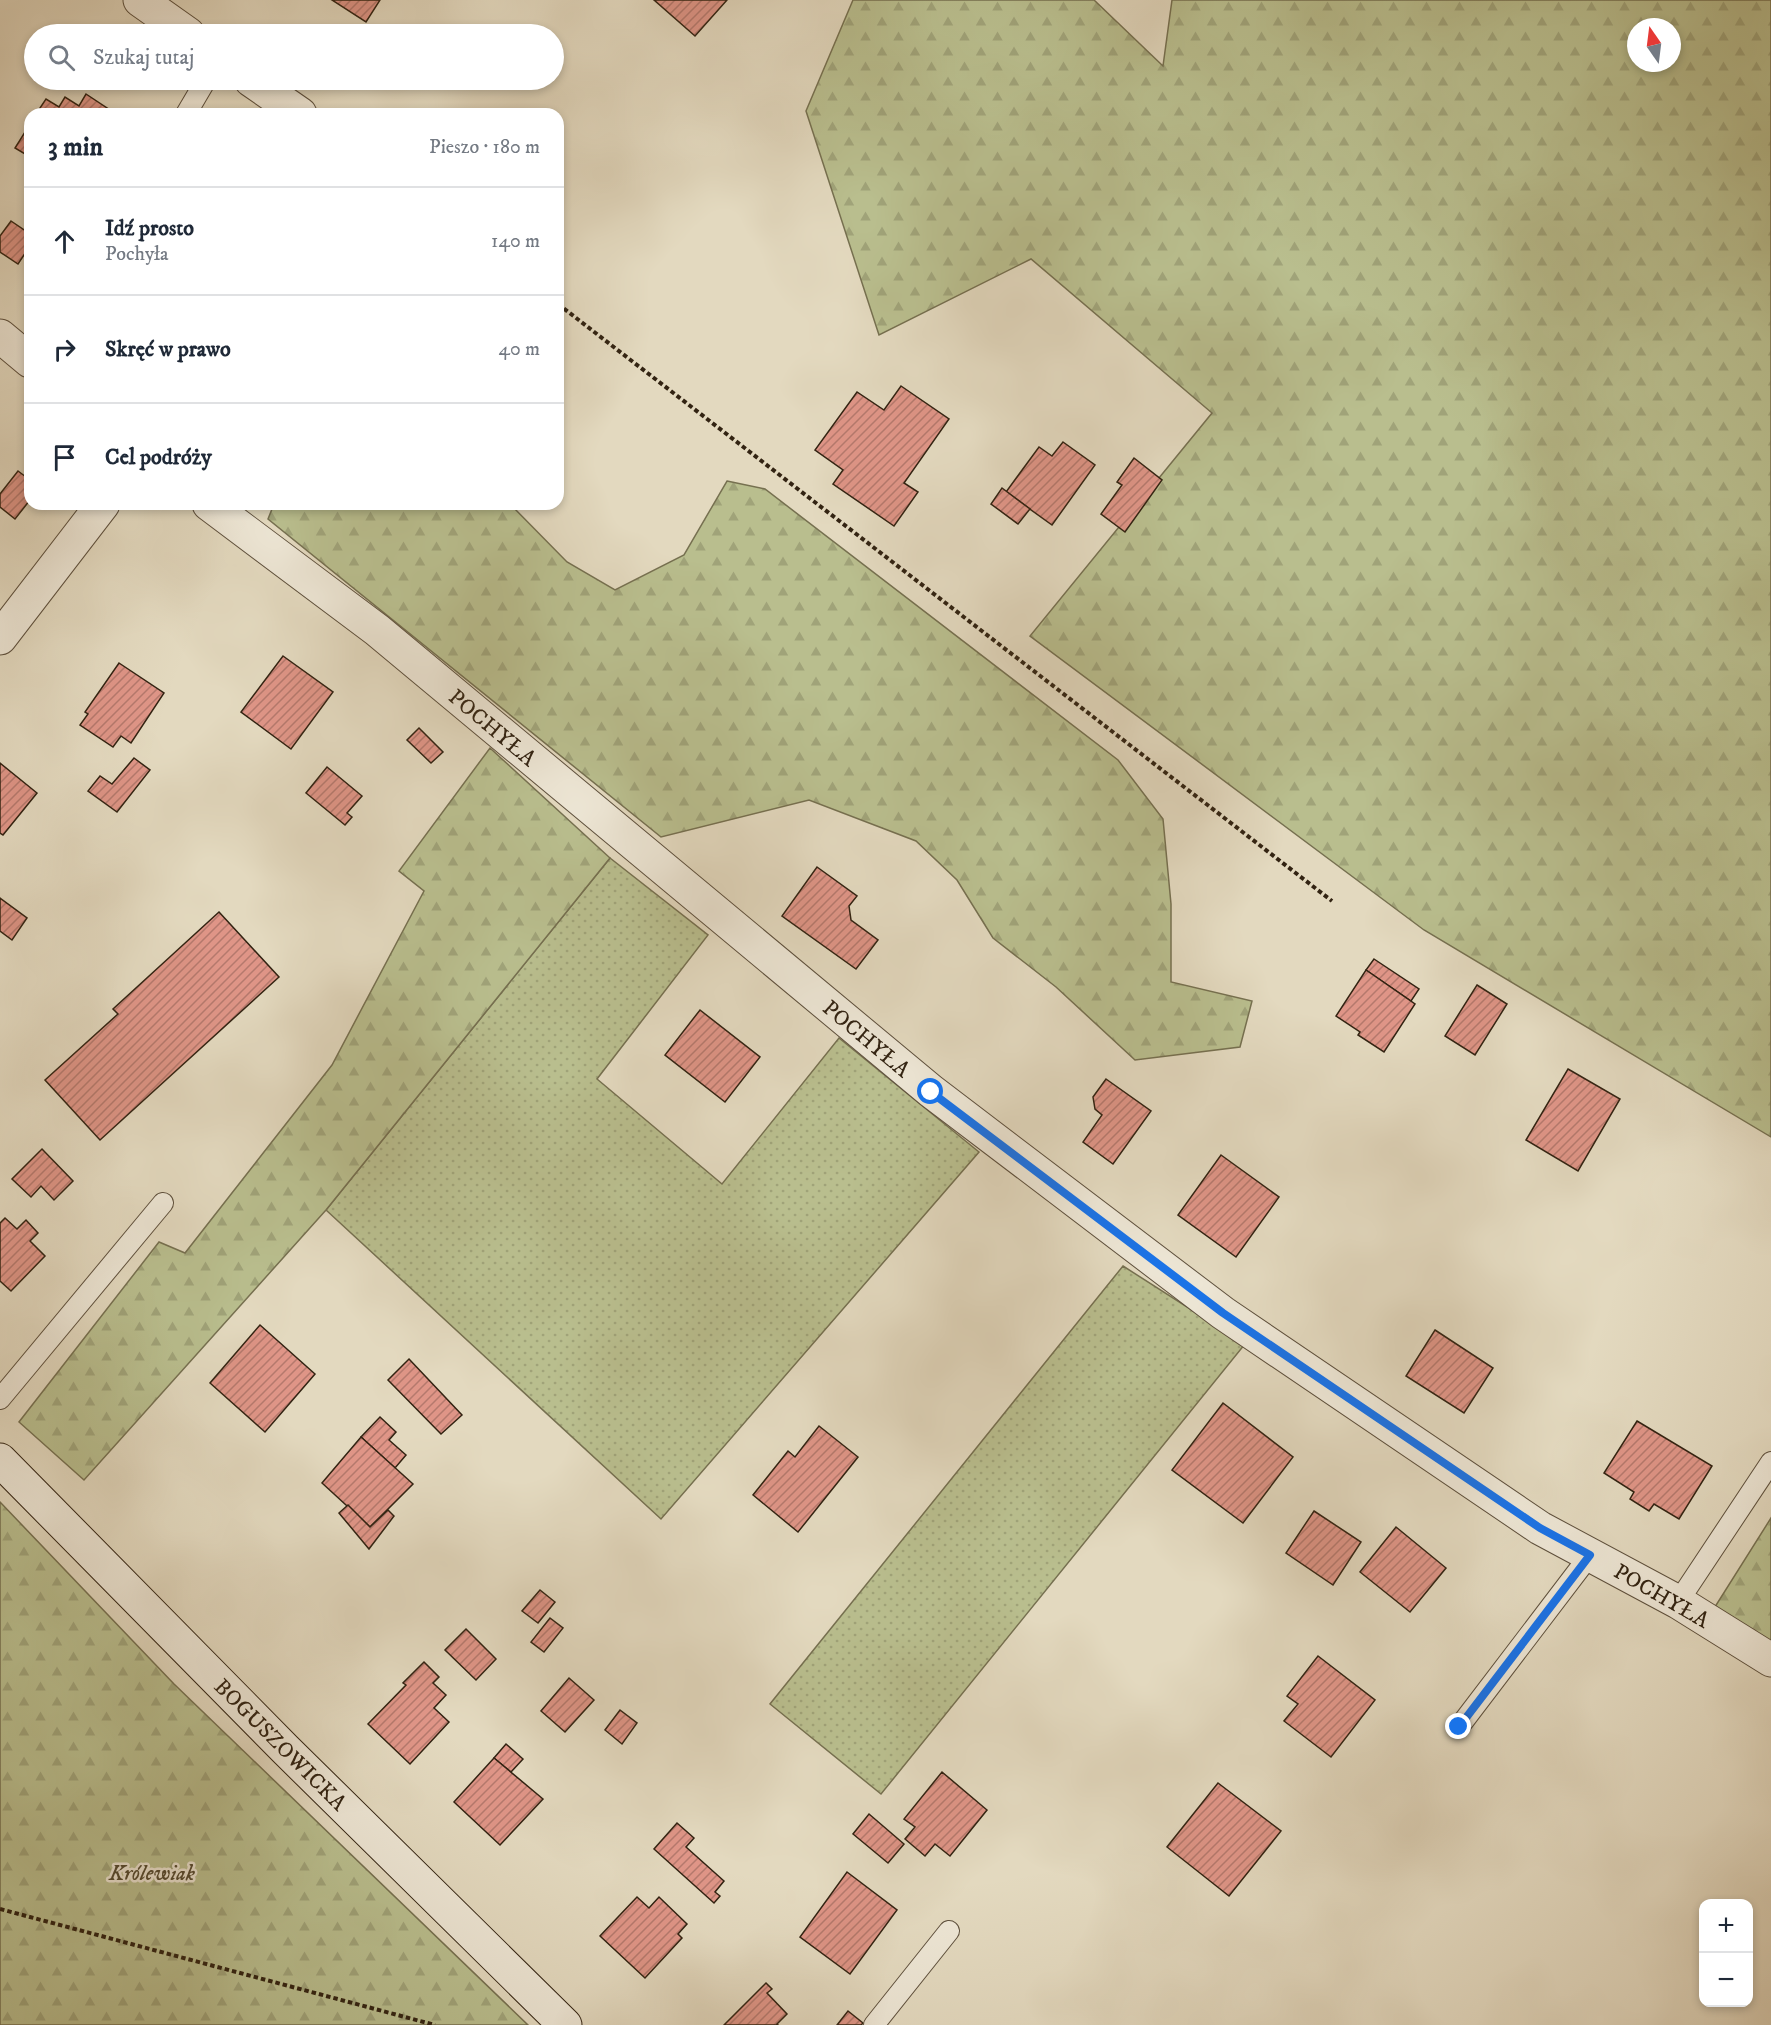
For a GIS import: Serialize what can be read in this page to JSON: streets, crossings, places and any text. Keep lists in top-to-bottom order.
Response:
{
  "streets": {
    "street": ["POCHYŁA", "BOGUSZOWICKA"]
  },
  "parks": ["Królewiak"],
  "north": "top",
  "page": {
    "search": "Szukaj tutaj",
    "heading": ["3 min", "Pieszo · 180 m"],
    "list": [
      ["Idź prosto", "Pochyła", "140 m"],
      ["Skręć w prawo", "40 m"],
      "Cel podróży"
    ],
    "map_buttons": ["+", "−"]
  }
}
